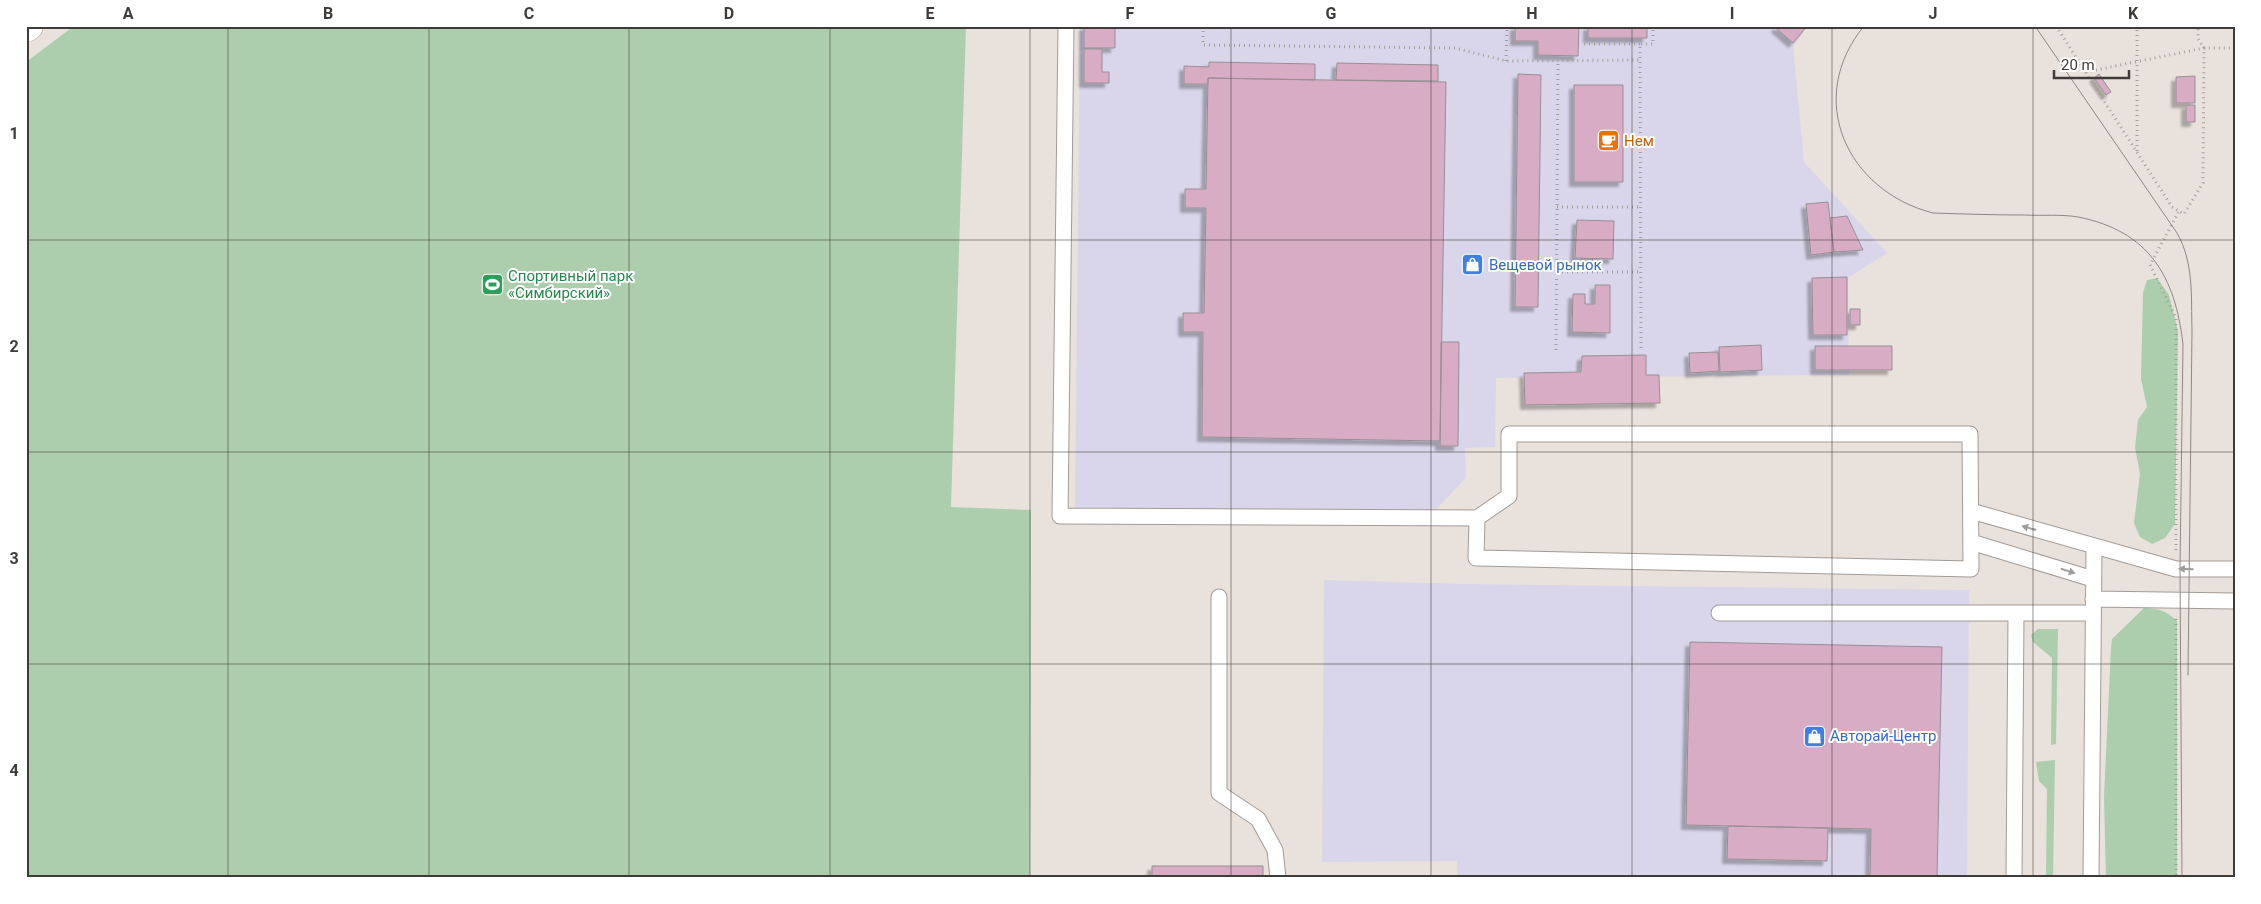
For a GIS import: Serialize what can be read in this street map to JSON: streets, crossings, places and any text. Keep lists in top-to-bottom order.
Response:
{
  "places": {
    "cafe": ["Нем"],
    "shop": ["Вещевой рынок", "Авторай-Центр"],
    "sports": ["Спортивный парк «Симбирский»"]
  },
  "scale_bar": "20 m",
  "grid": {
    "columns": [
      "A",
      "B",
      "C",
      "D",
      "E",
      "F",
      "G",
      "H",
      "I",
      "J",
      "K"
    ],
    "rows": [
      "1",
      "2",
      "3",
      "4"
    ]
  }
}
